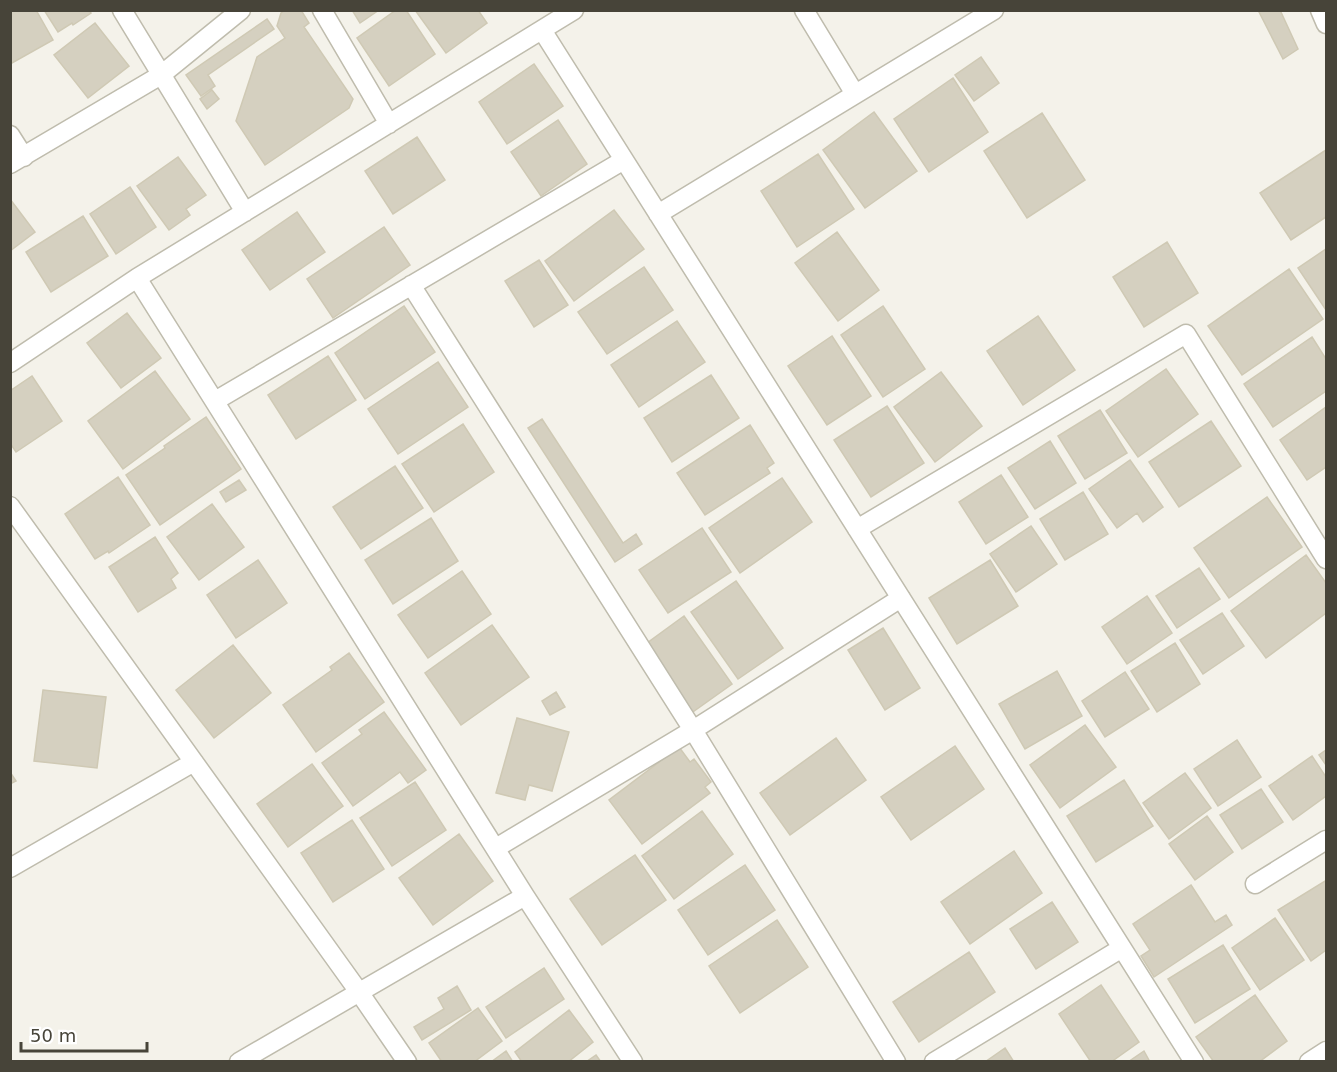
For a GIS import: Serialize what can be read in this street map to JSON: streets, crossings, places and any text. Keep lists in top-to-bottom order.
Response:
{
  "scale_bar": "50 m"
}
